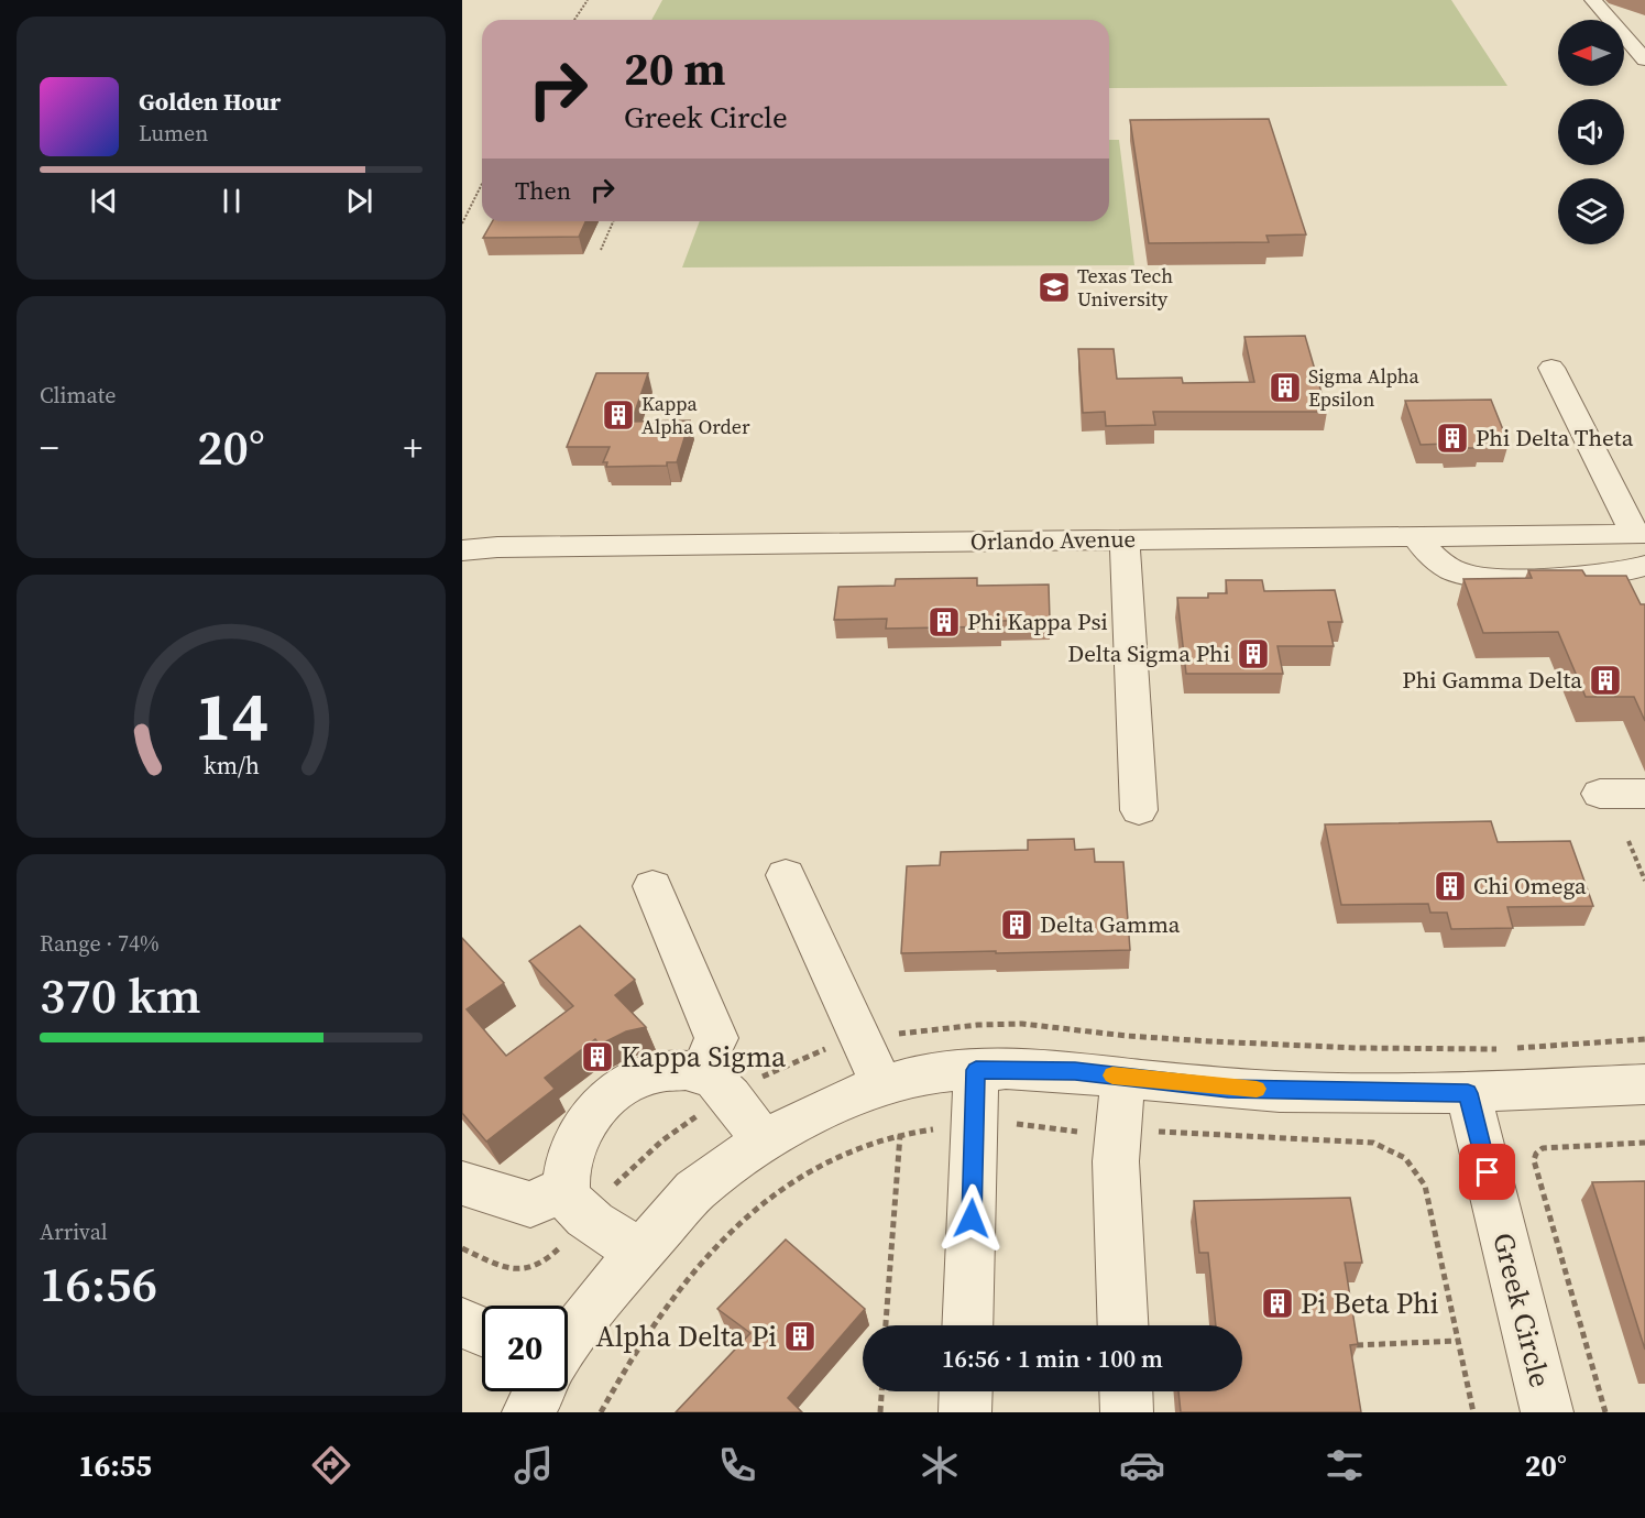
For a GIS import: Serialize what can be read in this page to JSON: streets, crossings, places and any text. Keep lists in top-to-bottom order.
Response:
{
  "streets": {
    "street": ["Orlando Avenue", "Greek Circle"]
  },
  "places": {
    "school or university": ["Texas Tech University"],
    "building": [
      "Sigma Alpha Epsilon",
      "Kappa Alpha Order",
      "Phi Delta Theta",
      "Phi Kappa Psi",
      "Delta Sigma Phi",
      "Phi Gamma Delta",
      "Chi Omega",
      "Delta Gamma",
      "Kappa Sigma",
      "Pi Beta Phi",
      "Alpha Delta Pi"
    ]
  },
  "north": "left",
  "page": {
    "turn": ["20 m", "Greek Circle"],
    "song": ["Golden Hour", "Lumen"],
    "then": "Then",
    "tile": [
      "Climate",
      ["Range · 74%", "370 km"],
      ["Arrival", "16:56"]
    ],
    "heat": ["−", "20°", "+"],
    "limit": "20",
    "trip": "16:56 · 1 min · 100 m",
    "tabs": ["16:55", "20°"],
    "gauge": ["14", "km/h"]
  }
}
